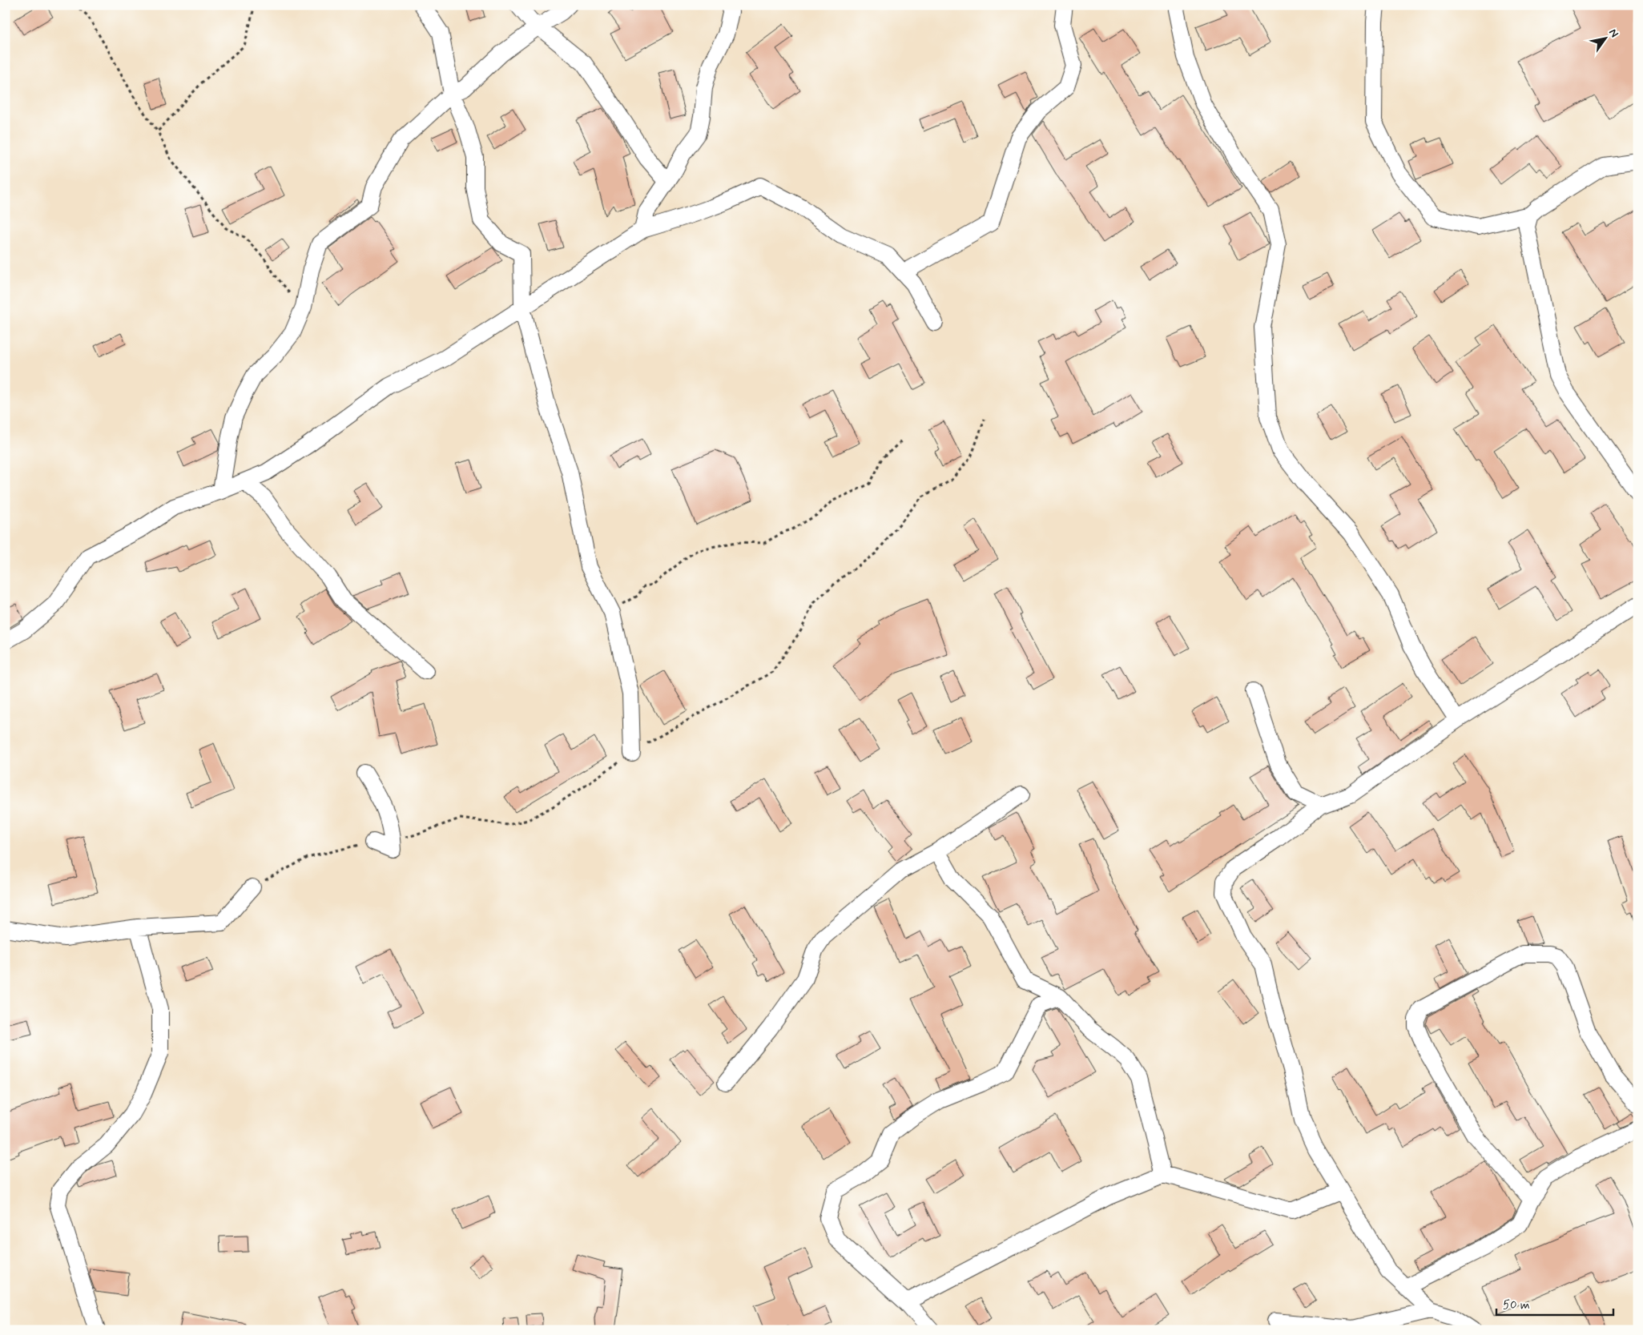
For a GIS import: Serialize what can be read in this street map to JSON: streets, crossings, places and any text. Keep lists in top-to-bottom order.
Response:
{
  "scale_bar": "50 m",
  "north": "top right"
}
